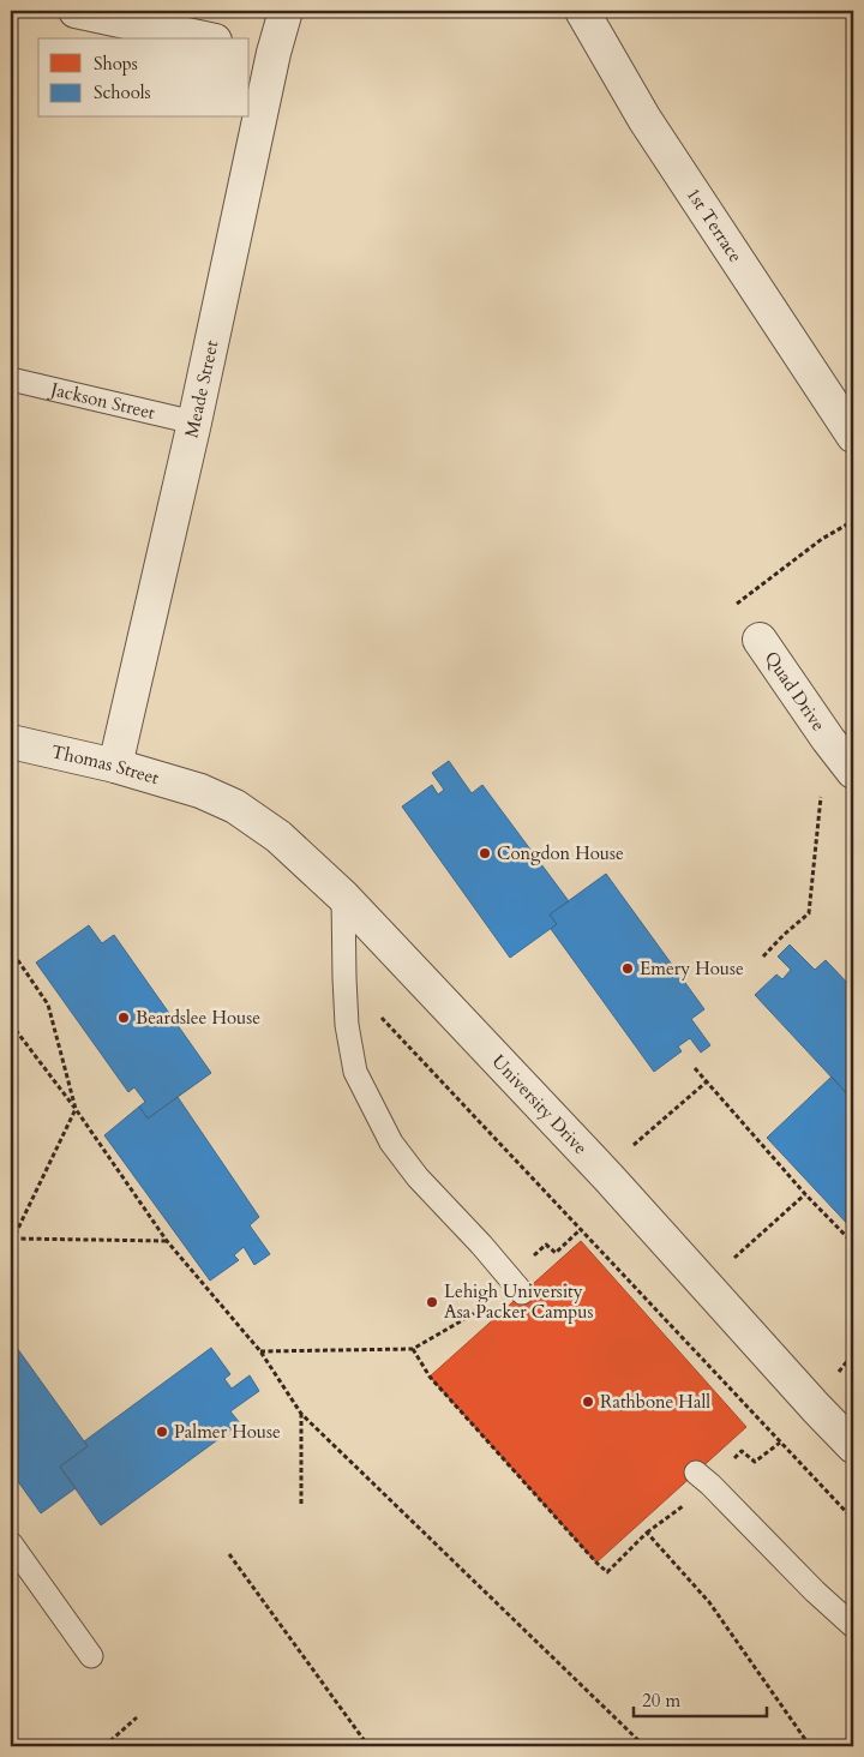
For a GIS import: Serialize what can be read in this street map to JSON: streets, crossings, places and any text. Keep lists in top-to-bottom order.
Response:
{
  "streets": {
    "street": [
      "1st Terrace",
      "Meade Street",
      "Quad Drive",
      "Thomas Street",
      "University Drive"
    ],
    "lane": ["Jackson Street"]
  },
  "crossings": [
    ["Meade Street", "Jackson Street"],
    ["Meade Street", "Thomas Street"],
    ["Thomas Street", "University Drive"]
  ],
  "places": [
    "Congdon House",
    "Emery House",
    "Beardslee House",
    "Lehigh University Asa Packer Campus",
    "Rathbone Hall",
    "Palmer House"
  ],
  "legend": ["Shops", "Schools"],
  "scale_bar": "20 m"
}
